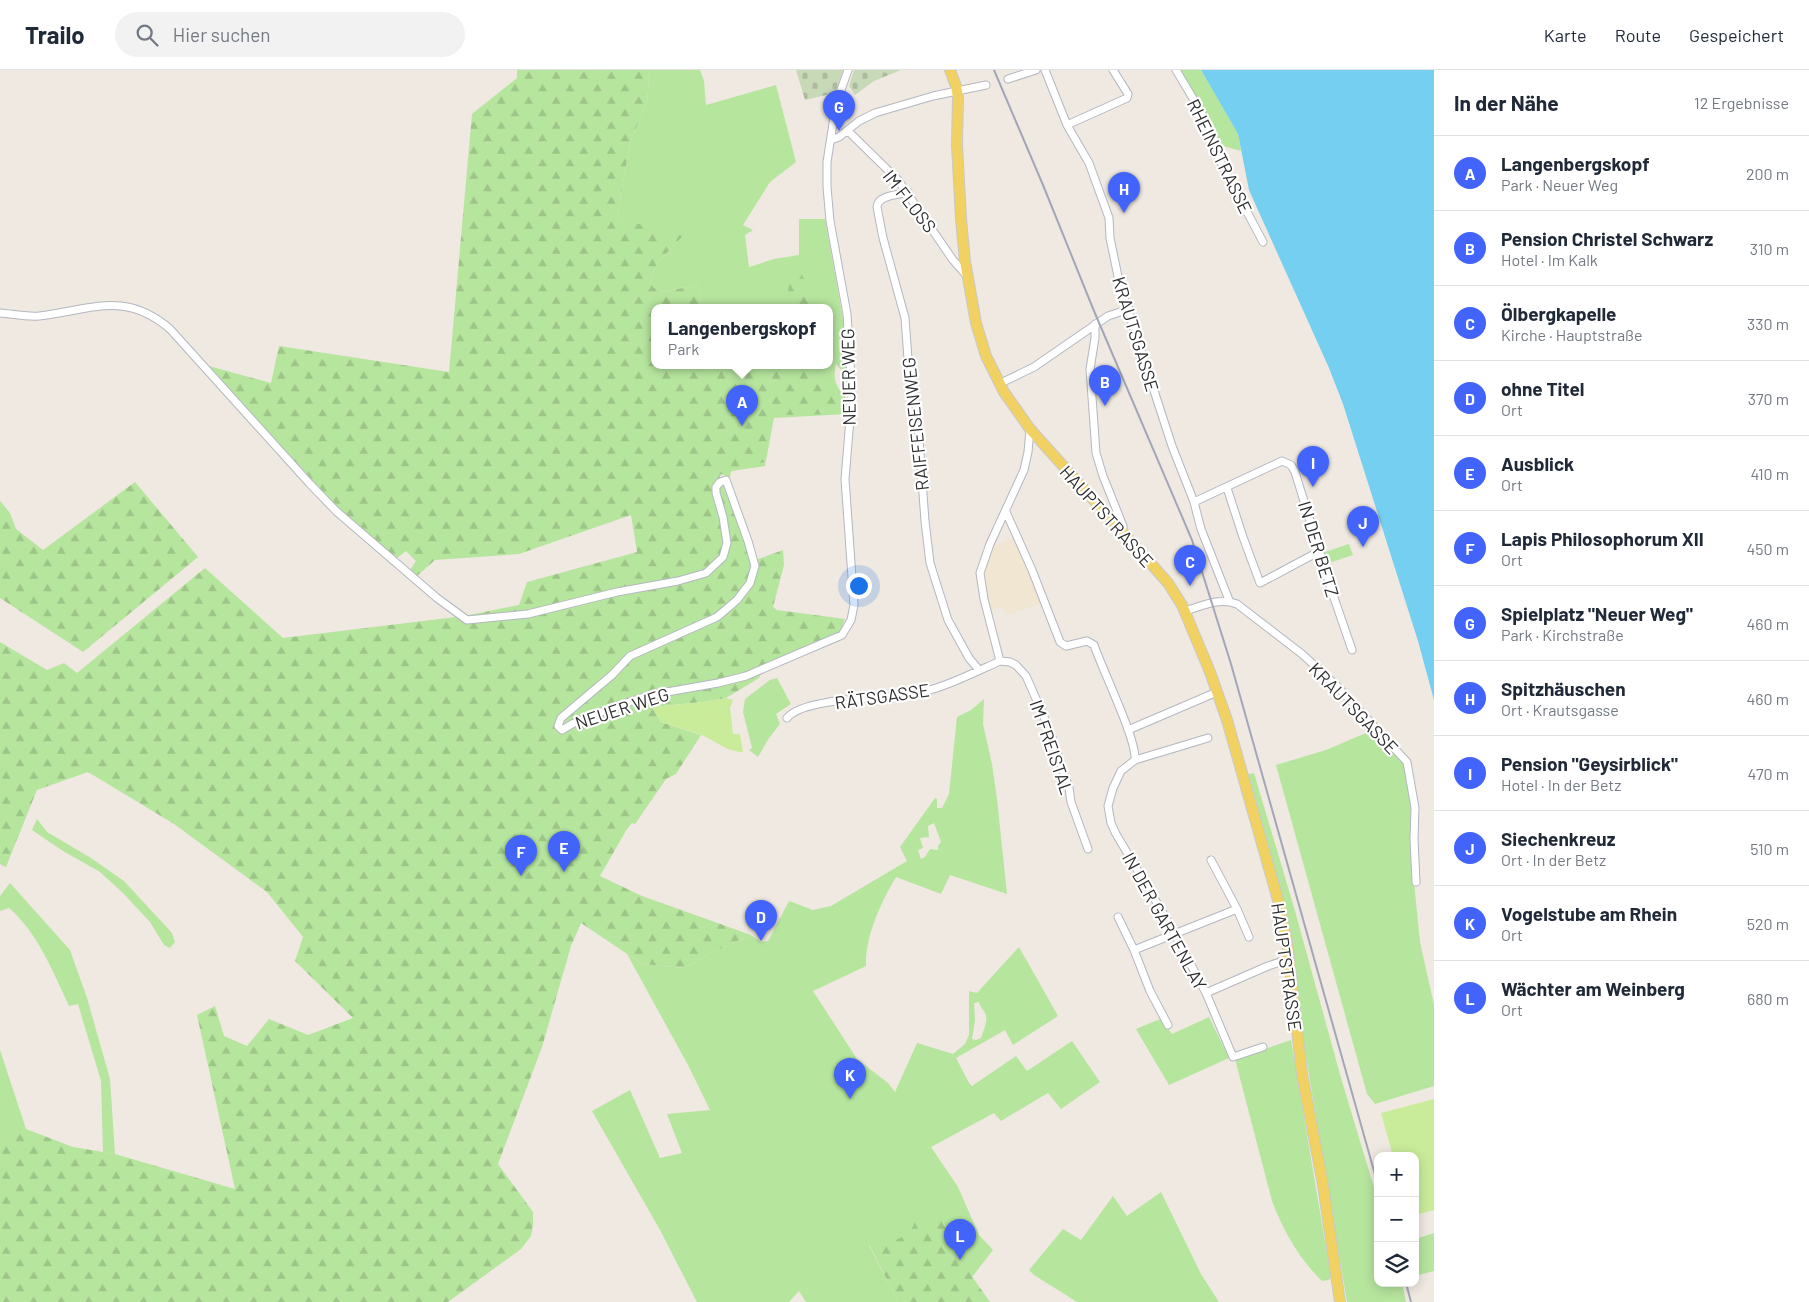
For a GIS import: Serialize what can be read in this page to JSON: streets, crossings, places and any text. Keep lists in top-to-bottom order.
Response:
{
  "streets": {
    "main road": ["HAUPTSTRASSE"],
    "street": [
      "RHEINSTRASSE",
      "IM FLOSS",
      "KRAUTSGASSE",
      "NEUER WEG",
      "RAIFFEISENWEG",
      "IN DER BETZ",
      "RÄTSGASSE",
      "IM FREISTAL",
      "IN DER GARTENLAY"
    ]
  },
  "crossings": [
    ["IM FLOSS", "RAIFFEISENWEG"],
    ["IM FLOSS", "HAUPTSTRASSE"],
    ["KRAUTSGASSE", "IN DER BETZ"],
    ["RAIFFEISENWEG", "RÄTSGASSE"],
    ["RÄTSGASSE", "IM FREISTAL"]
  ],
  "page": {
    "header": "Trailo",
    "search": "Hier suchen",
    "nav": ["Karte", "Route", "Gespeichert"],
    "heading": ["In der Nähe", "12 Ergebnisse"],
    "pins": [
      "G",
      "H",
      "B",
      "A",
      "I",
      "J",
      "C",
      "E",
      "F",
      "D",
      "K",
      "L"
    ],
    "list": [
      {
        "mark": "A",
        "name": "Langenbergskopf",
        "note": "Park · Neuer Weg",
        "value": "200 m"
      },
      {
        "mark": "B",
        "name": "Pension Christel Schwarz",
        "note": "Hotel · Im Kalk",
        "value": "310 m"
      },
      {
        "mark": "C",
        "name": "Ölbergkapelle",
        "note": "Kirche · Hauptstraße",
        "value": "330 m"
      },
      {
        "mark": "D",
        "name": "ohne Titel",
        "note": "Ort",
        "value": "370 m"
      },
      {
        "mark": "E",
        "name": "Ausblick",
        "note": "Ort",
        "value": "410 m"
      },
      {
        "mark": "F",
        "name": "Lapis Philosophorum XII",
        "note": "Ort",
        "value": "450 m"
      },
      {
        "mark": "G",
        "name": "Spielplatz \"Neuer Weg\"",
        "note": "Park · Kirchstraße",
        "value": "460 m"
      },
      {
        "mark": "H",
        "name": "Spitzhäuschen",
        "note": "Ort · Krautsgasse",
        "value": "460 m"
      },
      {
        "mark": "I",
        "name": "Pension \"Geysirblick\"",
        "note": "Hotel · In der Betz",
        "value": "470 m"
      },
      {
        "mark": "J",
        "name": "Siechenkreuz",
        "note": "Ort · In der Betz",
        "value": "510 m"
      },
      {
        "mark": "K",
        "name": "Vogelstube am Rhein",
        "note": "Ort",
        "value": "520 m"
      },
      {
        "mark": "L",
        "name": "Wächter am Weinberg",
        "note": "Ort",
        "value": "680 m"
      }
    ],
    "popup": ["Langenbergskopf", "Park"],
    "map_buttons": ["+", "−"]
  }
}
